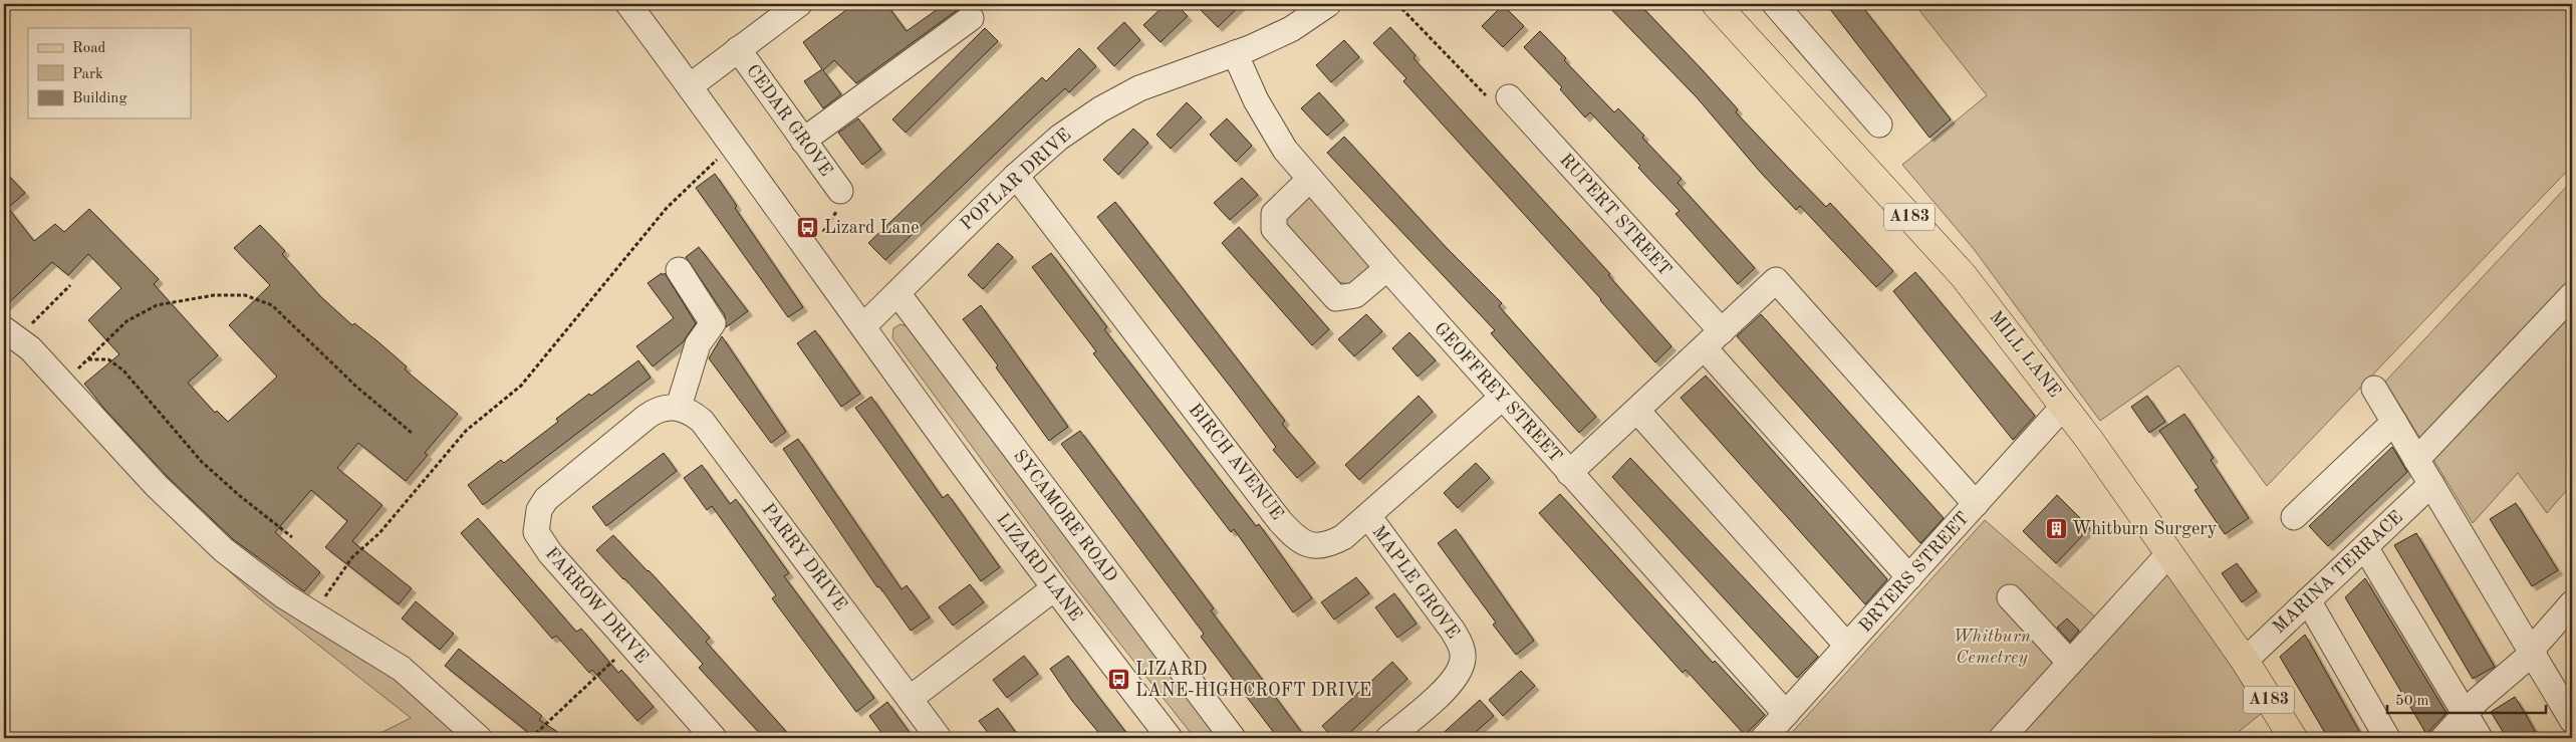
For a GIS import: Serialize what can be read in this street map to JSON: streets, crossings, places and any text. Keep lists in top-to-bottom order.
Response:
{
  "streets": {
    "main road": ["A183", "MILL LANE"],
    "street": [
      "CEDAR GROVE",
      "POPLAR DRIVE",
      "RUPERT STREET",
      "GEOFFREY STREET",
      "BIRCH AVENUE",
      "SYCAMORE ROAD",
      "PARRY DRIVE",
      "LIZARD LANE",
      "BRYERS STREET",
      "MARINA TERRACE",
      "MAPLE GROVE",
      "FARROW DRIVE"
    ]
  },
  "crossings": [
    ["CEDAR GROVE", "LIZARD LANE"],
    ["POPLAR DRIVE", "GEOFFREY STREET"],
    ["POPLAR DRIVE", "BIRCH AVENUE"],
    ["POPLAR DRIVE", "SYCAMORE ROAD"],
    ["POPLAR DRIVE", "LIZARD LANE"],
    ["RUPERT STREET", "BRYERS STREET"],
    ["MILL LANE", "BRYERS STREET"],
    ["MILL LANE", "MARINA TERRACE"],
    ["GEOFFREY STREET", "BIRCH AVENUE"],
    ["GEOFFREY STREET", "BRYERS STREET"],
    ["BIRCH AVENUE", "MAPLE GROVE"],
    ["PARRY DRIVE", "FARROW DRIVE"]
  ],
  "parks": ["Whitburn Cemetrey"],
  "places": {
    "bus stop": ["Lizard Lane", "LIZARD LANE-HIGHCROFT DRIVE"],
    "building": ["Whitburn Surgery"]
  },
  "legend": ["Road", "Park", "Building"],
  "scale_bar": "50 m"
}
